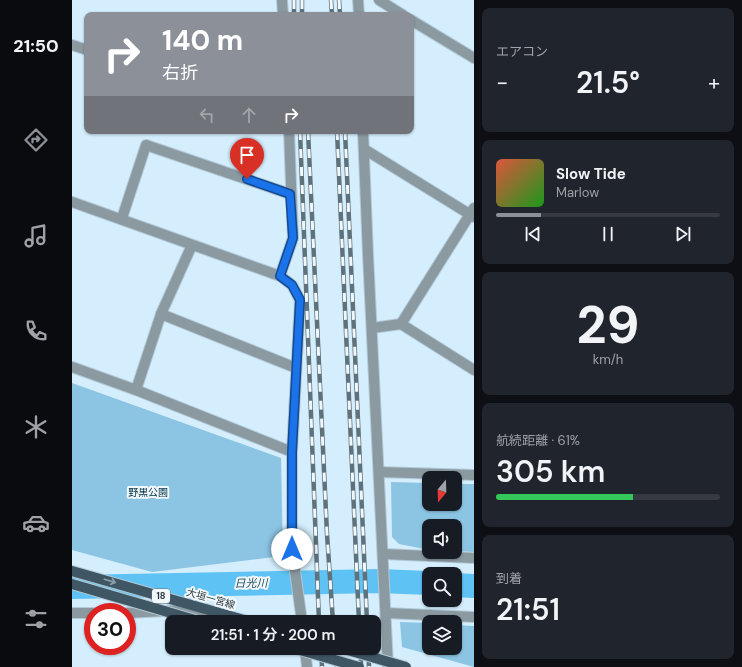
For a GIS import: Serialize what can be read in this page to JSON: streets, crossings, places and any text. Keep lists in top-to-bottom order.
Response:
{
  "streets": {
    "main road": ["18", "大垣一宮線"]
  },
  "water": ["日光川"],
  "parks": ["野黒公園"],
  "north": "bottom",
  "page": {
    "tabs": "21:50",
    "tile": [
      "エアコン",
      ["29", "km/h"],
      ["航続距離 · 61%", "305 km"],
      ["到着", "21:51"]
    ],
    "turn": ["140 m", "右折"],
    "heat": ["−", "21.5°", "+"],
    "song": ["Slow Tide", "Marlow"],
    "limit": "30",
    "trip": "21:51 · 1 分 · 200 m"
  }
}
